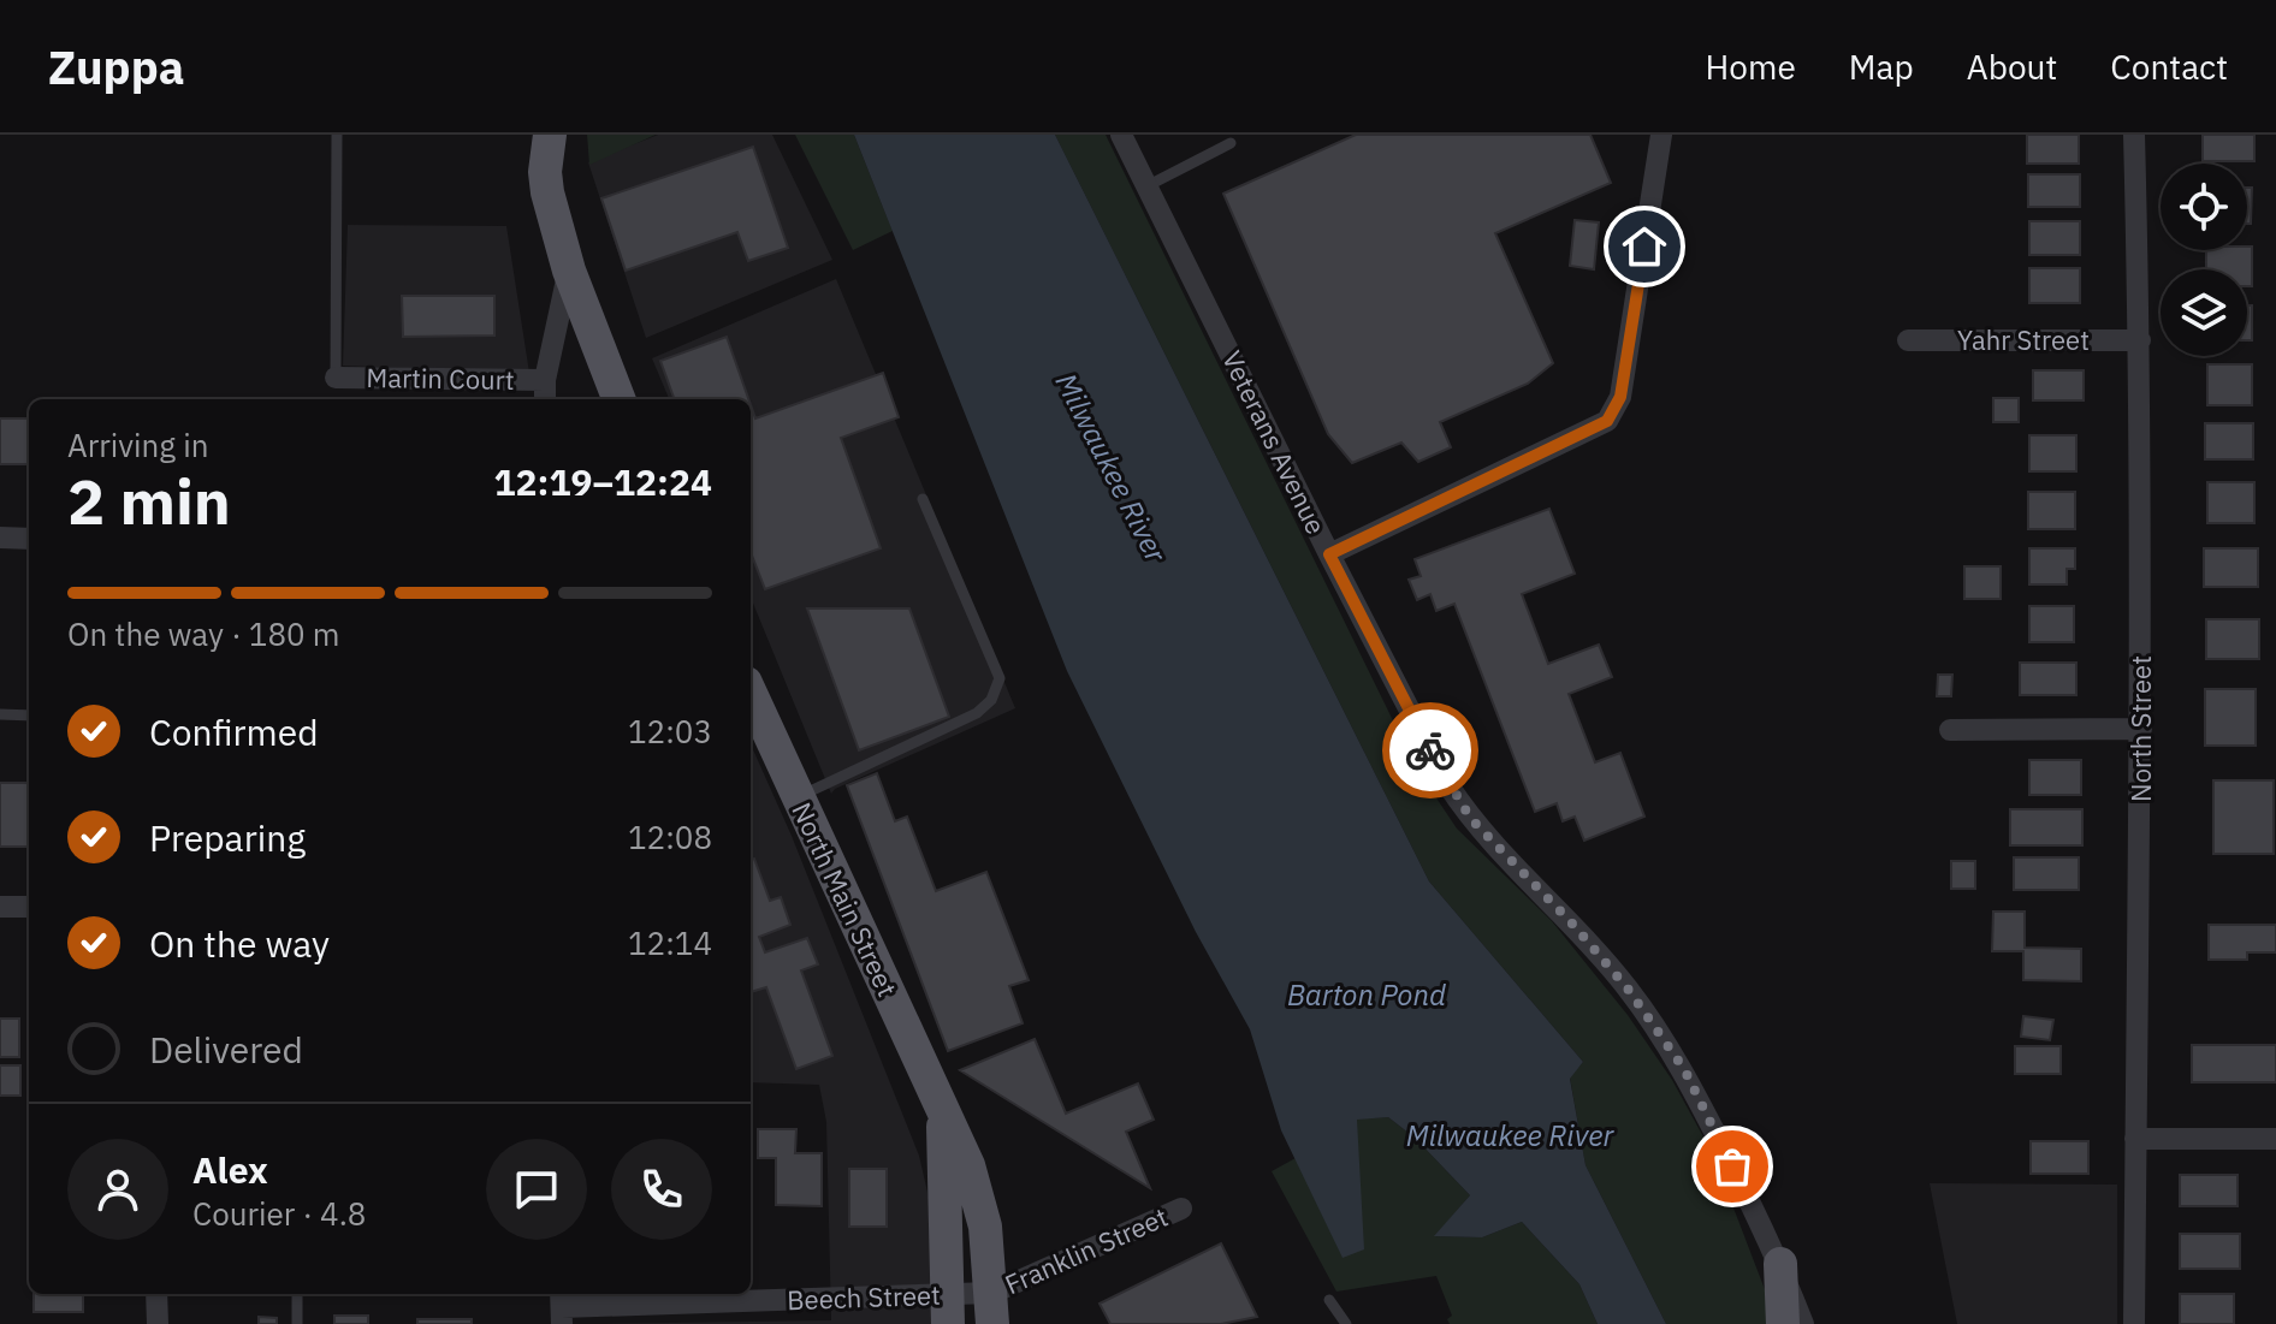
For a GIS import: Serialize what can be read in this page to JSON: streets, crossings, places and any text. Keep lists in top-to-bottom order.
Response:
{
  "streets": {
    "main road": ["North Main Street"],
    "street": [
      "Yahr Street",
      "Martin Court",
      "Veterans Avenue",
      "North Street",
      "Franklin Street",
      "Beech Street"
    ]
  },
  "crossings": [
    ["Yahr Street", "North Street"],
    ["North Main Street", "Franklin Street"],
    ["North Main Street", "Beech Street"],
    ["Franklin Street", "Beech Street"]
  ],
  "water": ["Milwaukee River", "Barton Pond"],
  "page": {
    "header": "Zuppa",
    "nav": [
      "Home",
      "Map",
      "About",
      "Contact"
    ],
    "heading": ["2 min", "Arriving in", "12:19–12:24"],
    "panel": ["Alex", "Courier · 4.8"],
    "bar": "On the way · 180 m",
    "list": [
      ["Confirmed", "12:03"],
      ["Preparing", "12:08"],
      ["On the way", "12:14"],
      "Delivered"
    ]
  }
}
